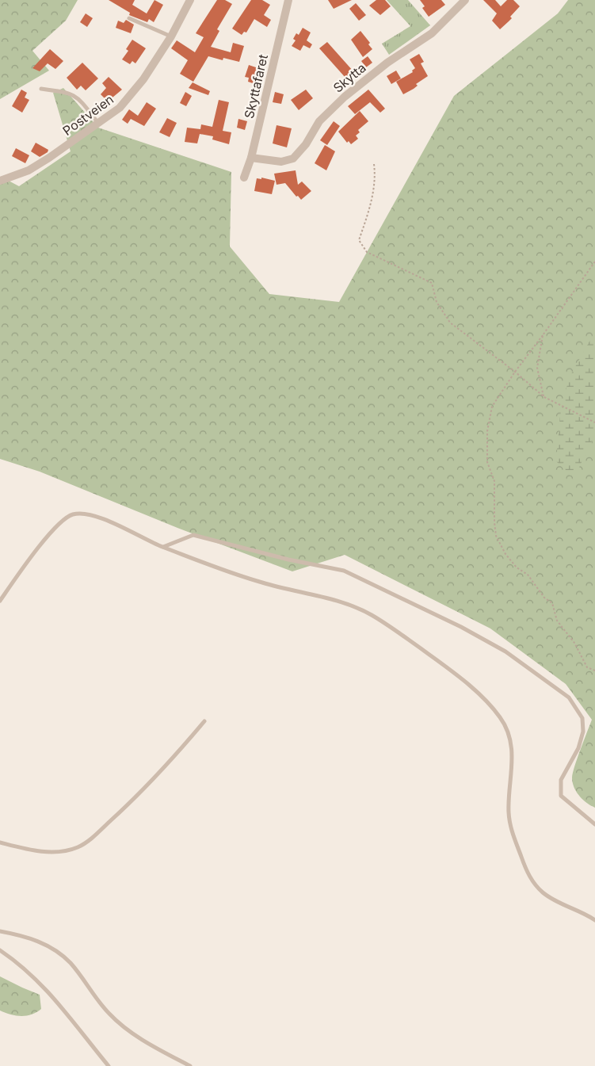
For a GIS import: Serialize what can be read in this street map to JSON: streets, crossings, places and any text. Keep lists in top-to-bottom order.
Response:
{
  "streets": {
    "street": ["Skytta", "Skyttafaret", "Postveien"]
  },
  "crossings": [
    ["Skytta", "Skyttafaret"]
  ]
}
